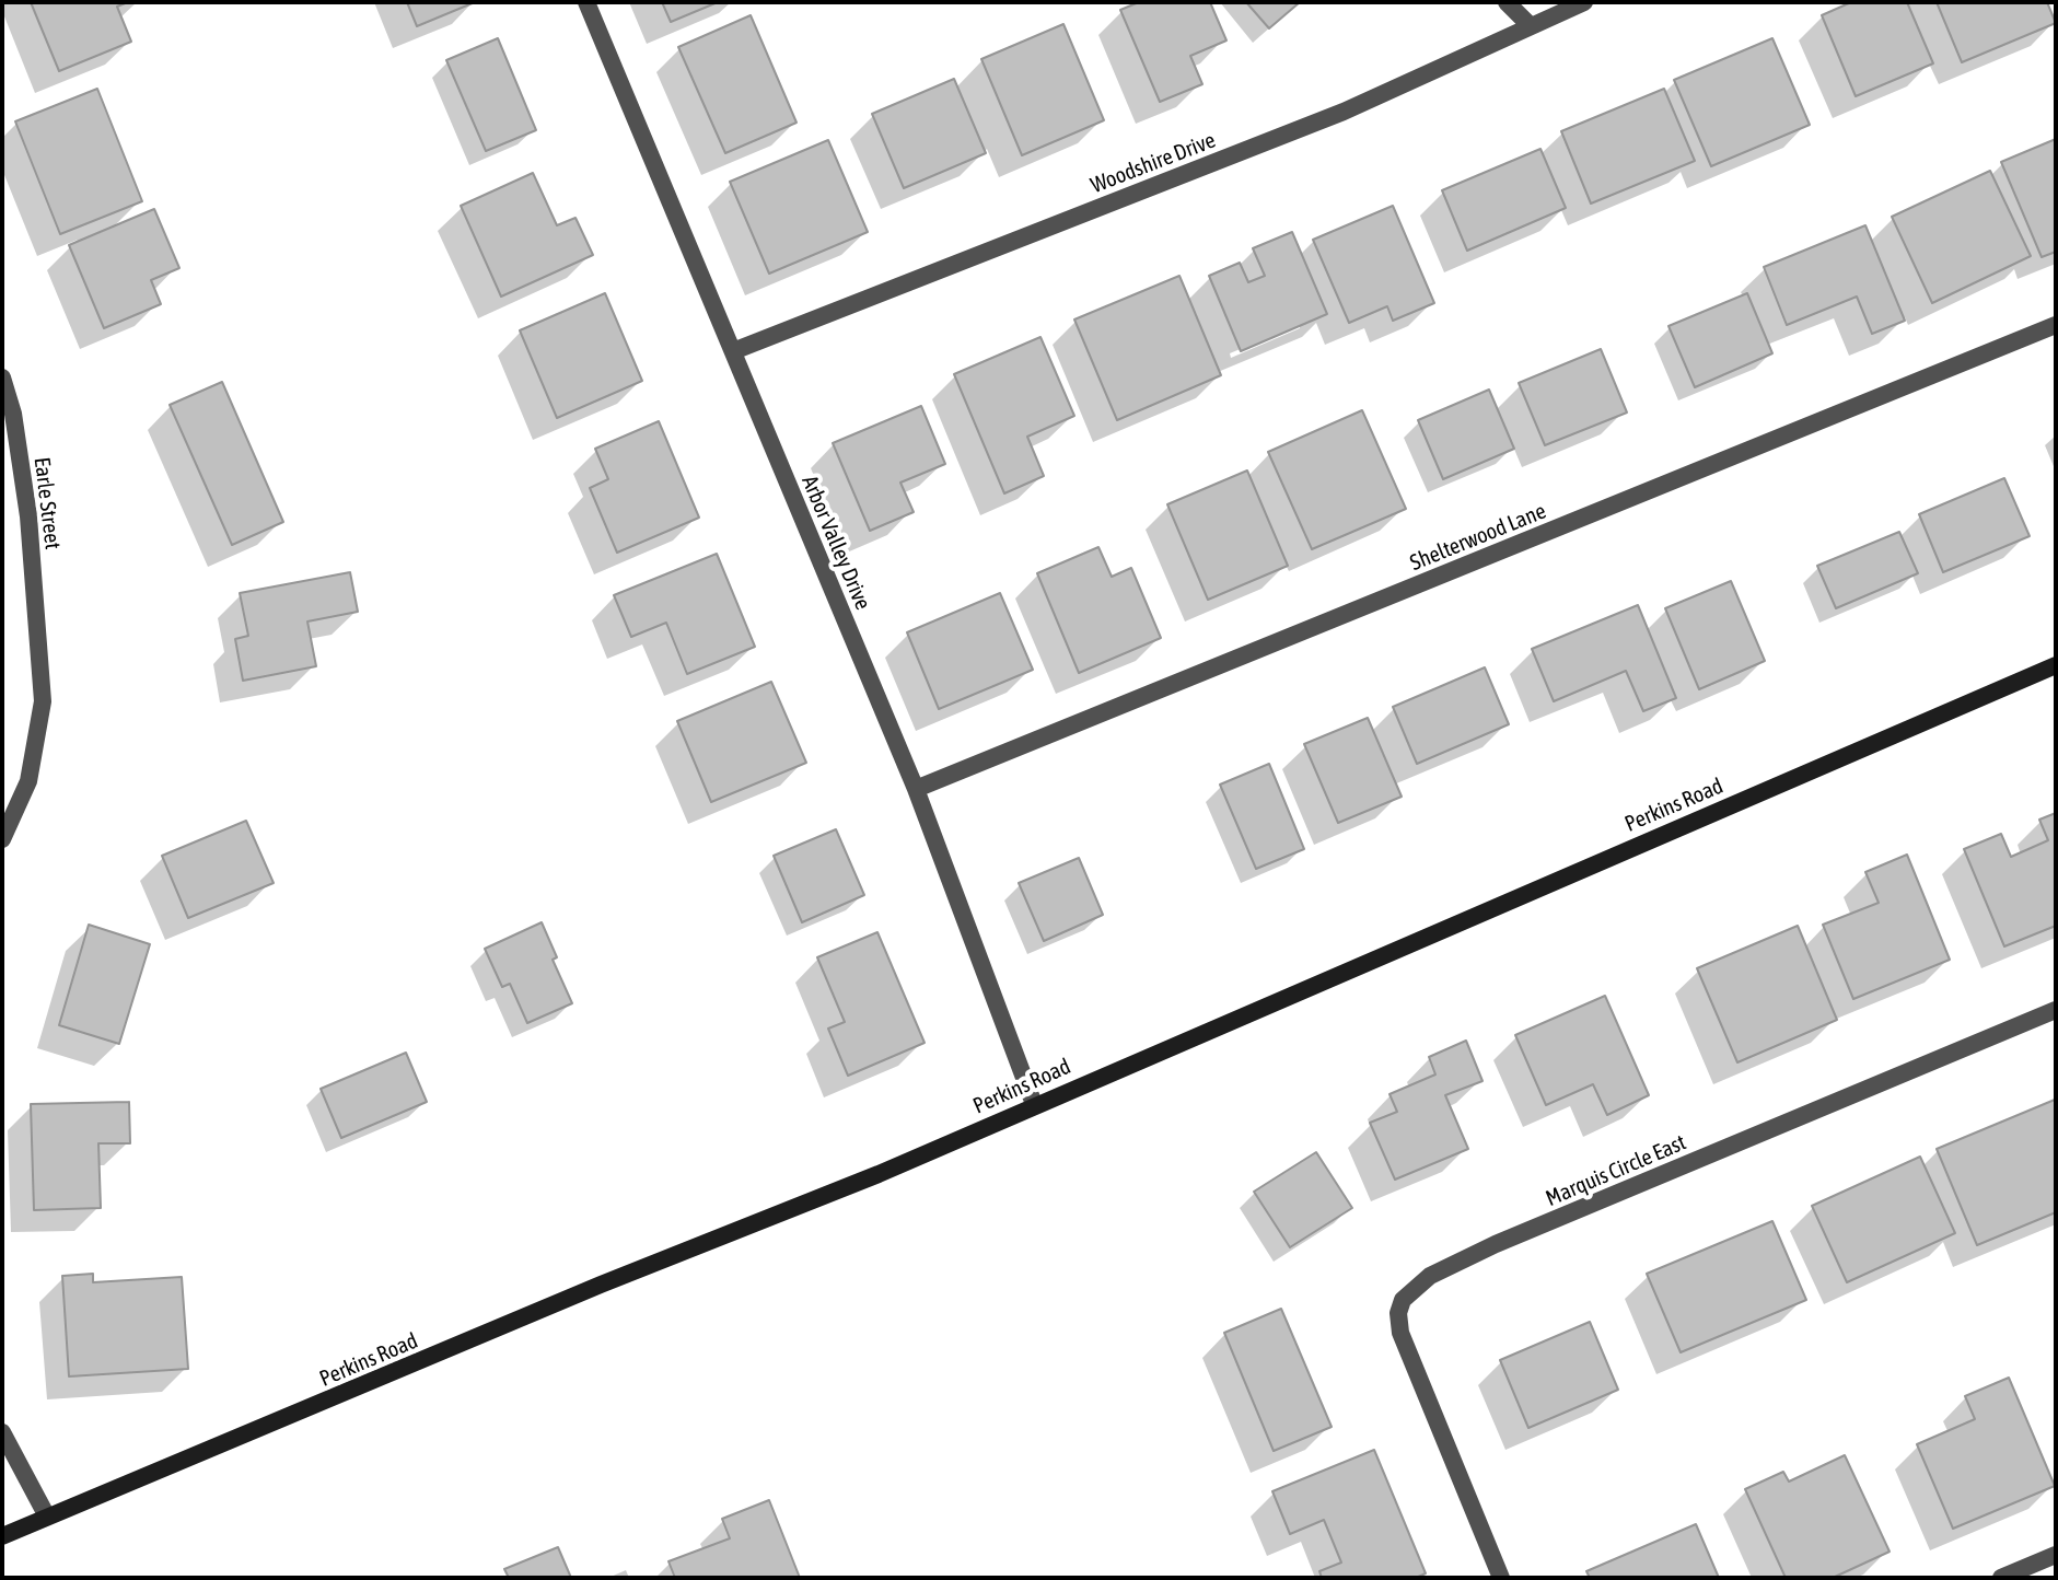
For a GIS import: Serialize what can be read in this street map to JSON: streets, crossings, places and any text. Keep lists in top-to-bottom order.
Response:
{
  "streets": {
    "main road": ["Perkins Road"],
    "street": [
      "Woodshire Drive",
      "Earle Street",
      "Shelterwood Lane",
      "Arbor Valley Drive",
      "Marquis Circle East"
    ]
  },
  "crossings": [
    ["Woodshire Drive", "Arbor Valley Drive"],
    ["Shelterwood Lane", "Arbor Valley Drive"],
    ["Arbor Valley Drive", "Perkins Road"]
  ]
}
